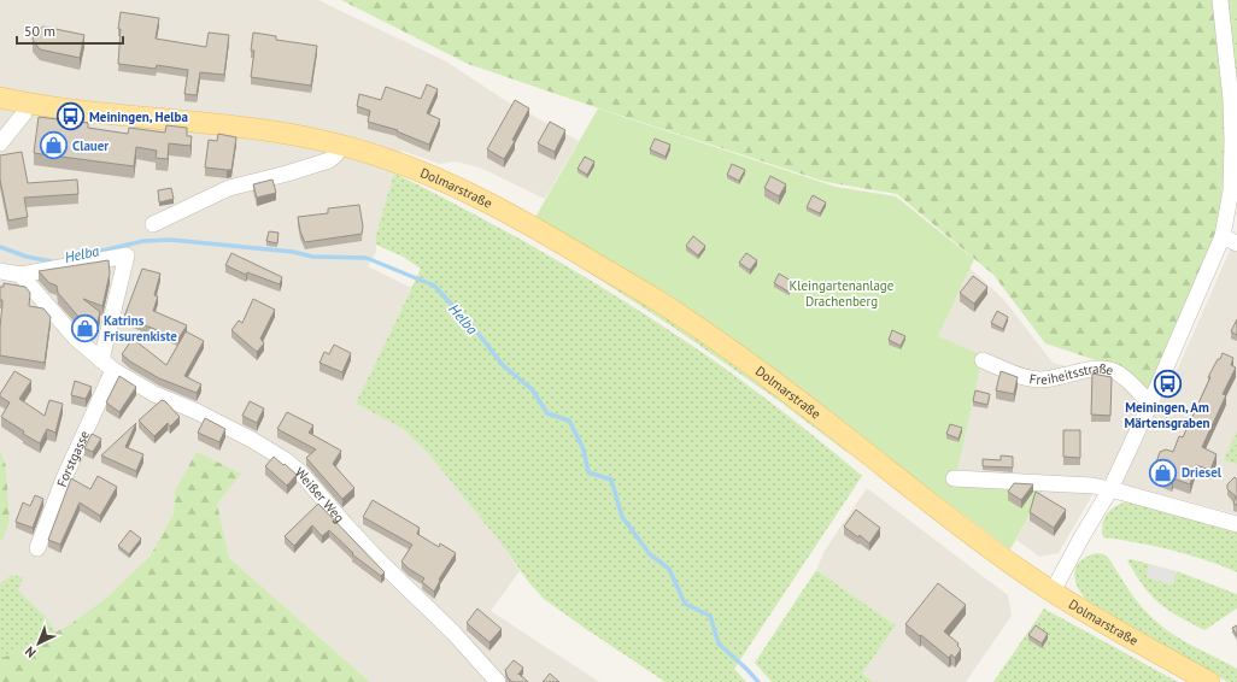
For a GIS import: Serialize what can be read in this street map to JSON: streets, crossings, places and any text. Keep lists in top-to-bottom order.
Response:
{
  "streets": {
    "main road": ["Dolmarstraße"],
    "street": ["Freiheitsstraße", "Forstgasse", "Weißer Weg"]
  },
  "crossings": [
    ["Forstgasse", "Weißer Weg"]
  ],
  "water": ["Helba"],
  "parks": ["Kleingartenanlage Drachenberg"],
  "places": {
    "bus stop": ["Meiningen, Helba", "Meiningen, Am Märtensgraben"],
    "shop": ["Clauer", "Katrins Frisurenkiste", "Driesel"]
  },
  "scale_bar": "50 m",
  "north": "bottom left"
}
